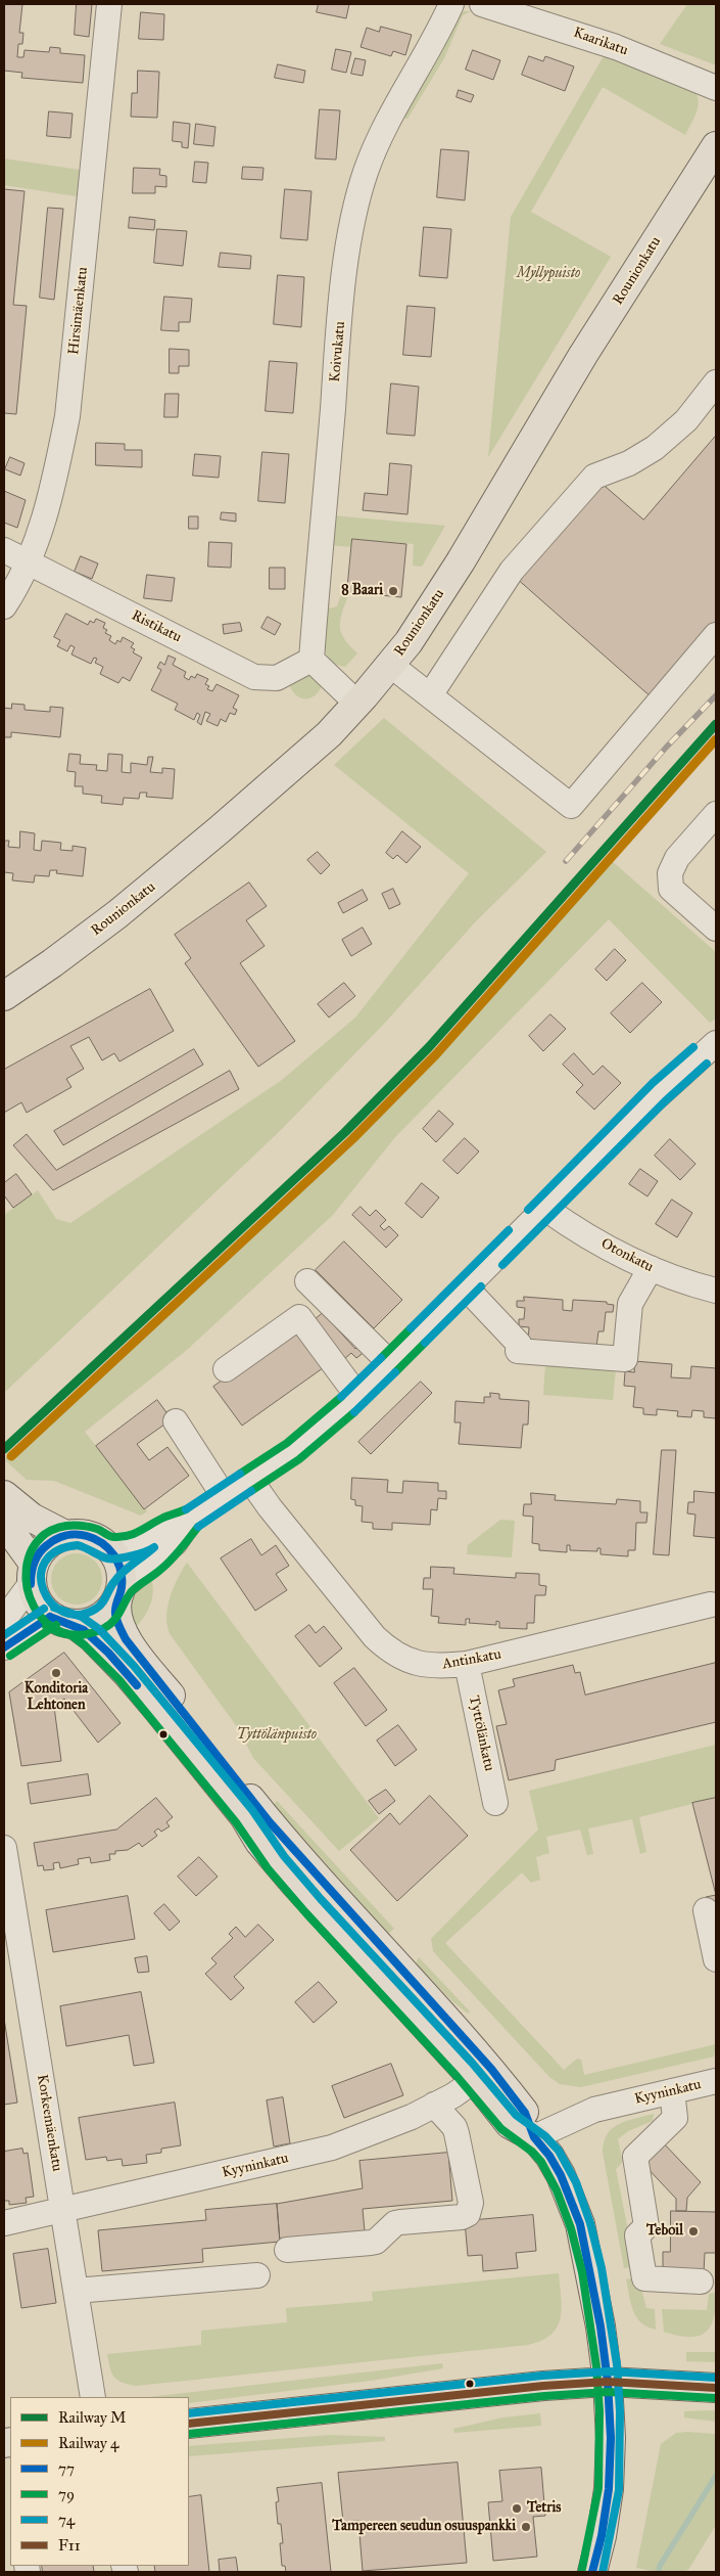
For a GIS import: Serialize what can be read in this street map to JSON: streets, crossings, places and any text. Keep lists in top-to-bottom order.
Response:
{
  "streets": {
    "main road": ["Rounionkatu"],
    "street": [
      "Kaarikatu",
      "Hirsimäenkatu",
      "Koivukatu",
      "Ristikatu",
      "Otonkatu",
      "Antinkatu",
      "Tyttölänkatu",
      "Kyyninkatu",
      "Korkeemäenkatu"
    ]
  },
  "crossings": [
    ["Hirsimäenkatu", "Ristikatu"],
    ["Koivukatu", "Ristikatu"],
    ["Antinkatu", "Tyttölänkatu"],
    ["Kyyninkatu", "Korkeemäenkatu"]
  ],
  "parks": ["Myllypuisto", "Tyttölänpuisto"],
  "places": [
    "8 Baari",
    "Konditoria Lehtonen",
    "Teboil",
    "Tetris",
    "Tampereen seudun osuuspankki"
  ],
  "lines": [
    "rail line M",
    "rail line 4",
    "transit line 74",
    "transit line 79",
    "transit line 77",
    "transit line F11"
  ],
  "legend": [
    "Railway M",
    "Railway 4",
    "77",
    "79",
    "74",
    "F11"
  ]
}
